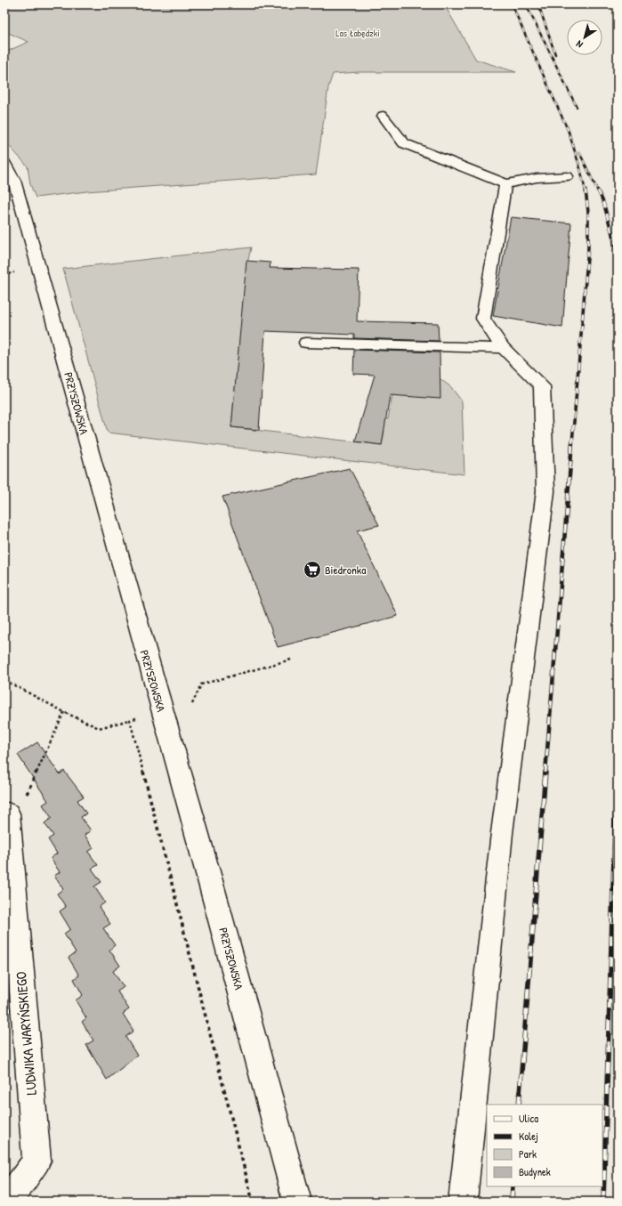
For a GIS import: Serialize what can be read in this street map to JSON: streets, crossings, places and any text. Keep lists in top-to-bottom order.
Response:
{
  "streets": {
    "street": ["PRZYSZOWSKA", "LUDWIKA WARYŃSKIEGO"]
  },
  "parks": ["Las Łabędzki"],
  "places": {
    "supermarket": ["Biedronka"]
  },
  "legend": [
    "Ulica",
    "Kolej",
    "Park",
    "Budynek"
  ],
  "north": "bottom left"
}
